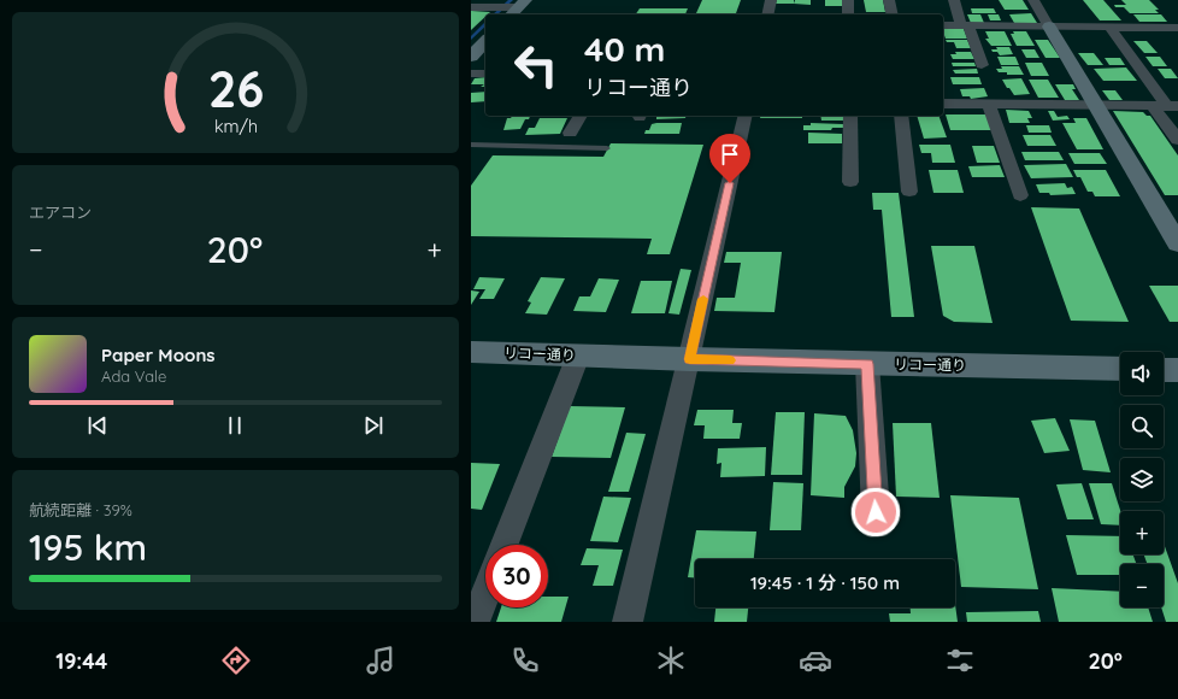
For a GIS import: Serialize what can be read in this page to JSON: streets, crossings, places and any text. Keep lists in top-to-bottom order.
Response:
{
  "streets": {
    "street": ["リコー通り"]
  },
  "page": {
    "turn": ["40 m", "リコー通り"],
    "tile": [
      "エアコン",
      ["航続距離 · 39%", "195 km"]
    ],
    "heat": ["−", "20°", "+"],
    "song": ["Paper Moons", "Ada Vale"],
    "map_buttons": ["+", "−"],
    "limit": "30",
    "trip": "19:45 · 1 分 · 150 m",
    "tabs": ["19:44", "20°"],
    "gauge": ["26", "km/h"]
  }
}
